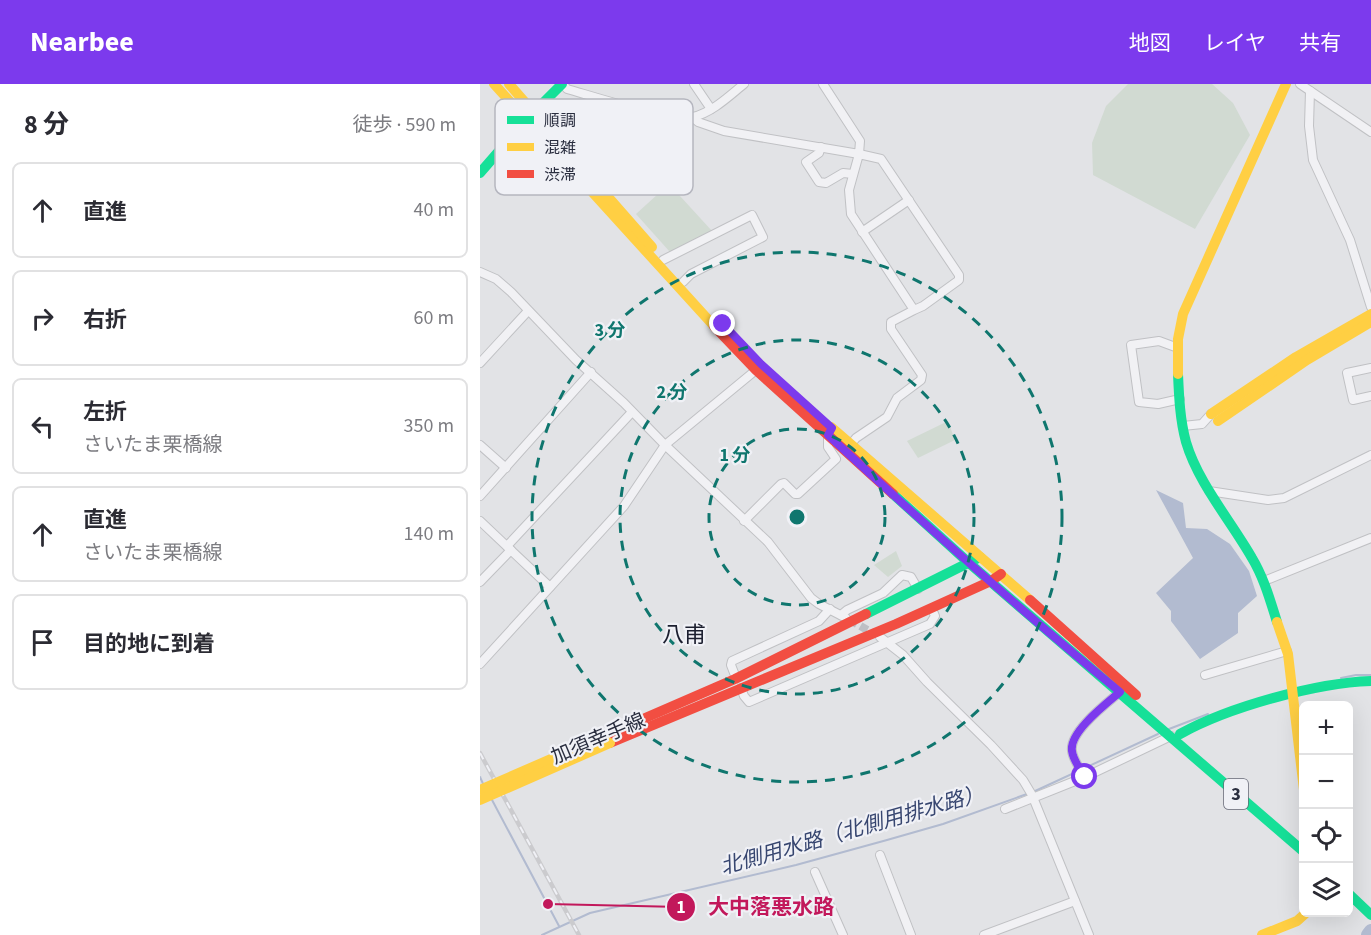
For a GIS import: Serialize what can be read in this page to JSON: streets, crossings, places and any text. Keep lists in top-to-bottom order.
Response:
{
  "streets": {
    "main road": ["加須幸手線", "3"]
  },
  "districts": ["八甫"],
  "water": ["北側用水路（北側用排水路）"],
  "places": ["大中落悪水路"],
  "legend": ["順調", "混雑", "渋滞"],
  "page": {
    "header": "Nearbee",
    "nav": ["地図", "レイヤ", "共有"],
    "heading": ["8 分", "徒歩 · 590 m"],
    "list": [
      ["直進", "40 m"],
      ["右折", "60 m"],
      ["左折", "さいたま栗橋線", "350 m"],
      ["直進", "さいたま栗橋線", "140 m"],
      "目的地に到着"
    ],
    "map_buttons": ["+", "−"]
  },
  "rings": ["3 分", "2 分", "1 分"]
}
